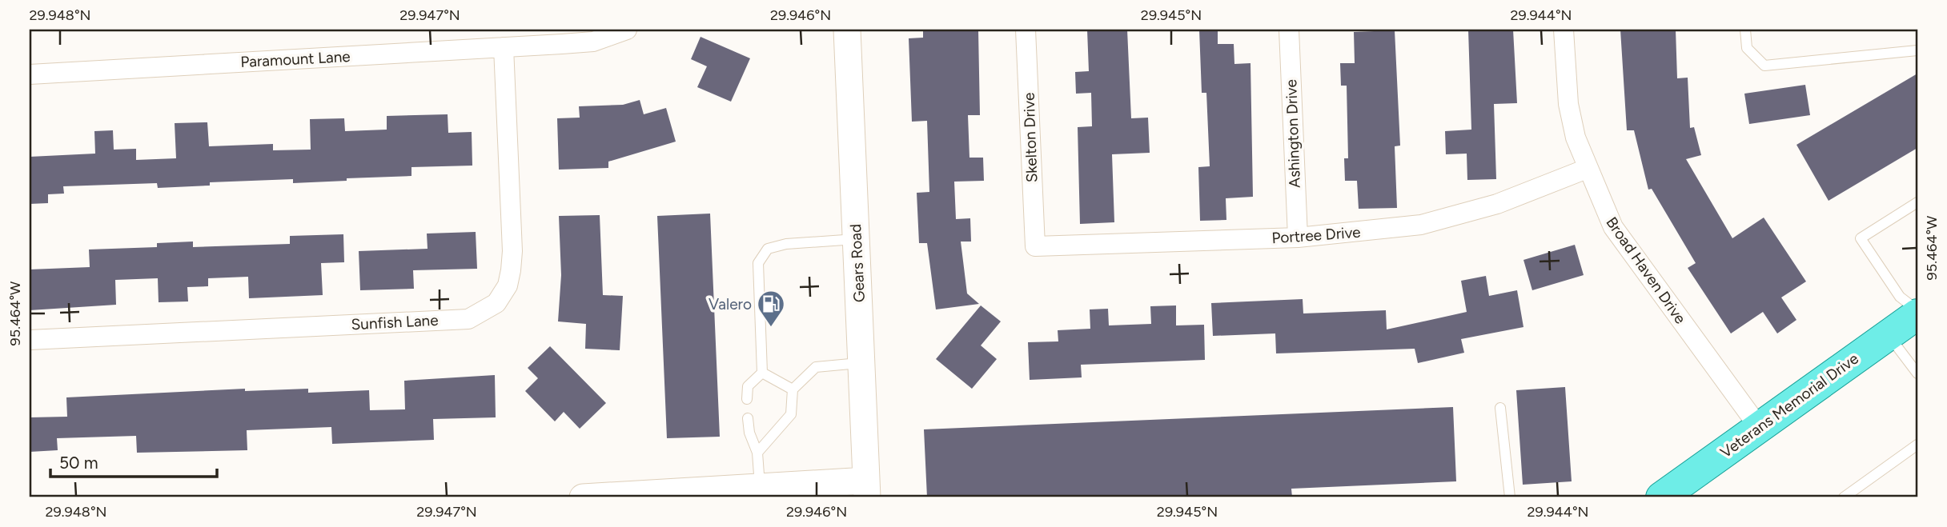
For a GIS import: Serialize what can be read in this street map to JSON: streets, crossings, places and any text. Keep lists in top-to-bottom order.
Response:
{
  "streets": {
    "main road": ["Gears Road", "Veterans Memorial Drive"],
    "street": [
      "Paramount Lane",
      "Ashington Drive",
      "Skelton Drive",
      "Portree Drive",
      "Broad Haven Drive",
      "Sunfish Lane"
    ]
  },
  "crossings": [
    ["Paramount Lane", "Sunfish Lane"],
    ["Ashington Drive", "Portree Drive"],
    ["Skelton Drive", "Portree Drive"],
    ["Portree Drive", "Broad Haven Drive"],
    ["Broad Haven Drive", "Veterans Memorial Drive"]
  ],
  "places": {
    "fuel station": ["Valero"]
  },
  "scale_bar": "50 m",
  "coordinates": [
    "29.948°N",
    "29.947°N",
    "29.946°N",
    "29.945°N",
    "29.944°N",
    "95.464°W"
  ]
}
